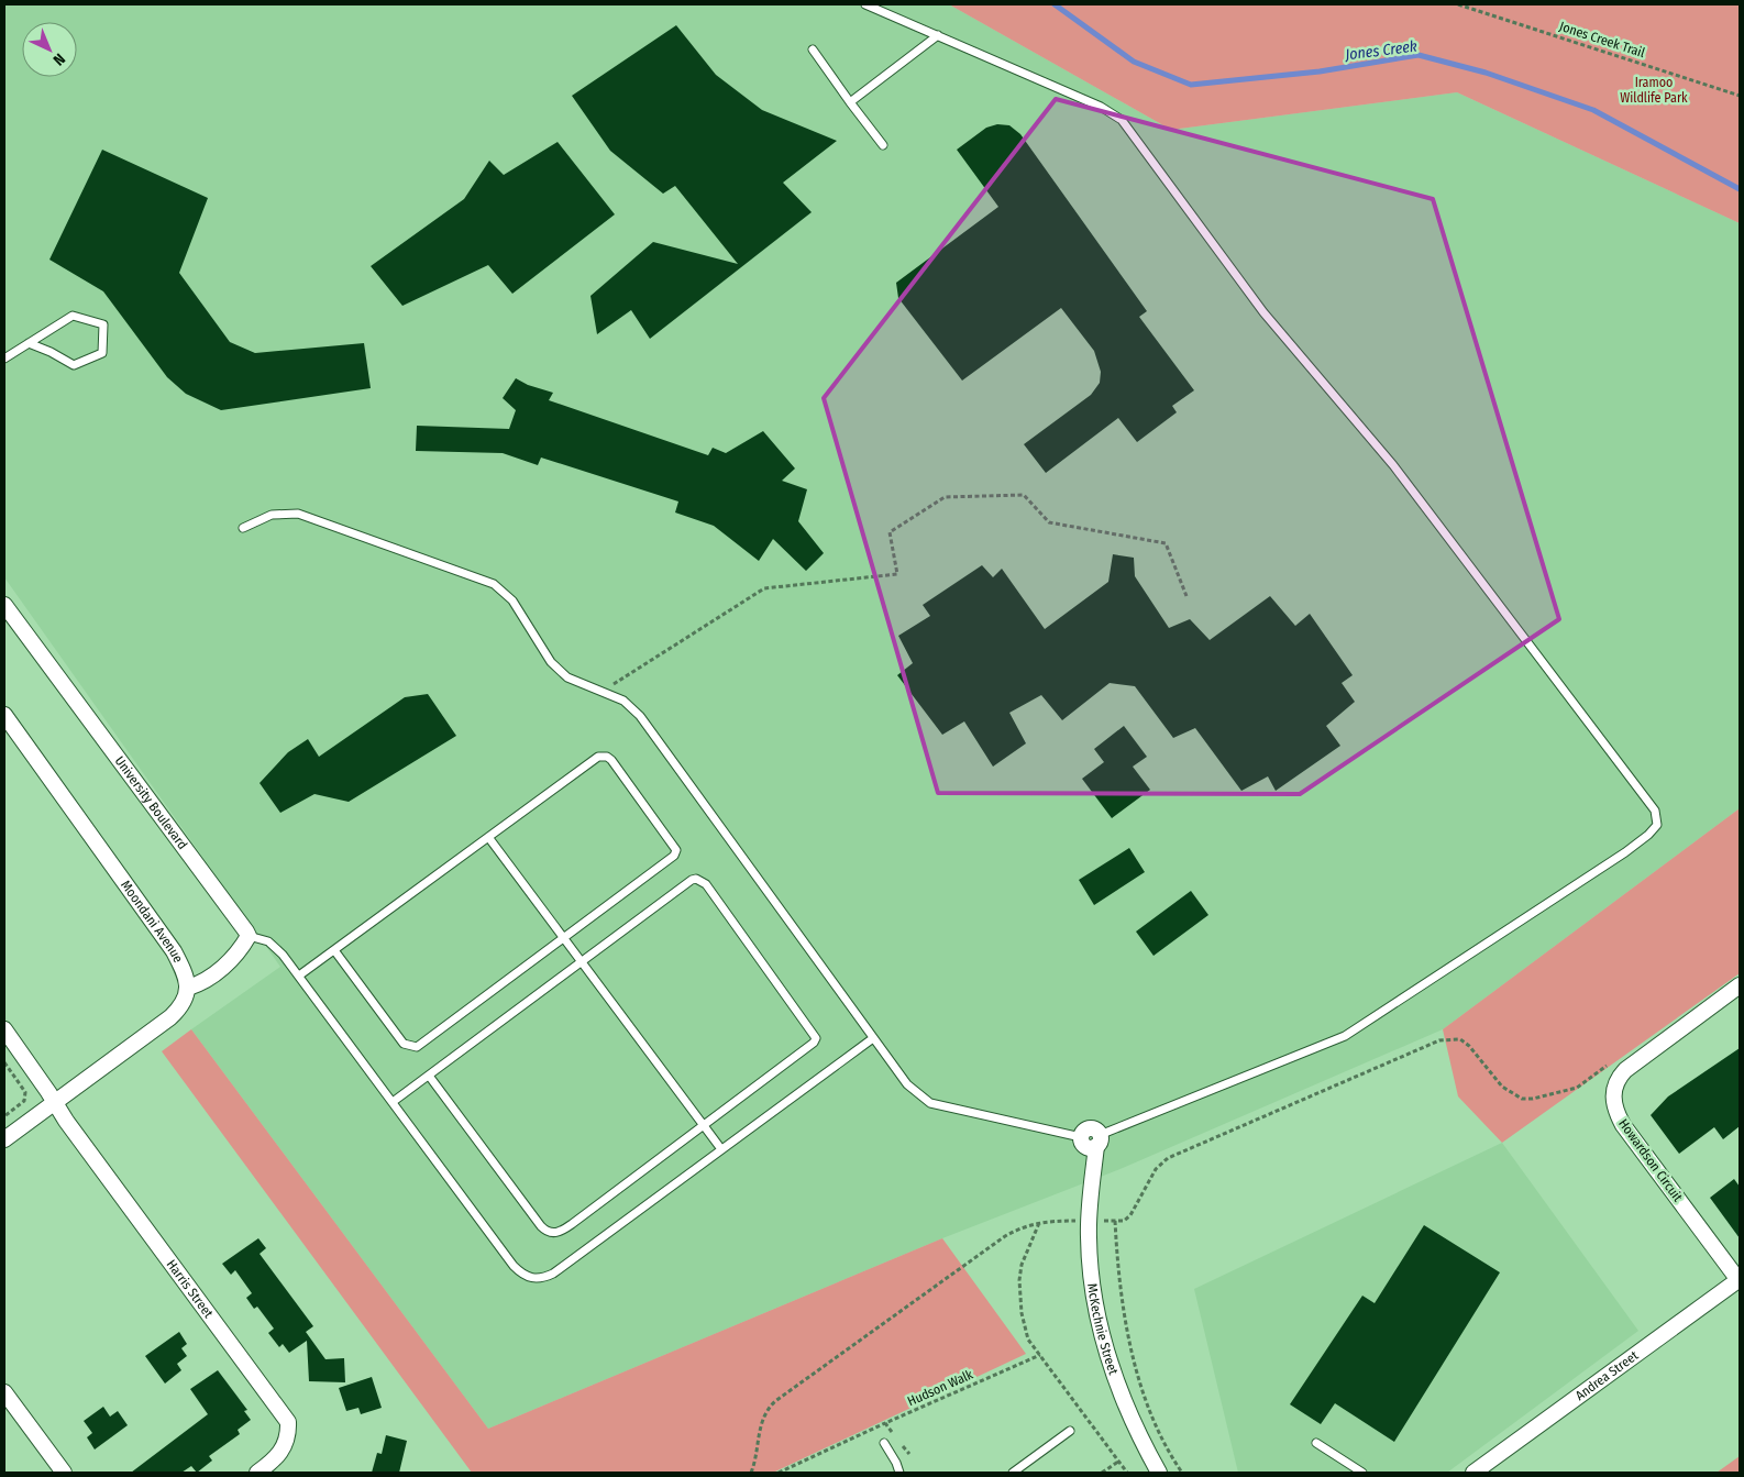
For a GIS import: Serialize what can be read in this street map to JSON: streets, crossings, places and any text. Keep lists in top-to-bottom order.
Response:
{
  "streets": {
    "street": [
      "University Boulevard",
      "Moondani Avenue",
      "Howardson Circuit",
      "Harris Street",
      "McKechnie Street",
      "Andrea Street"
    ],
    "path": ["Jones Creek Trail", "Hudson Walk"]
  },
  "crossings": [
    ["Howardson Circuit", "Andrea Street"]
  ],
  "water": ["Jones Creek"],
  "parks": ["Iramoo Wildlife Park"],
  "north": "bottom right"
}
